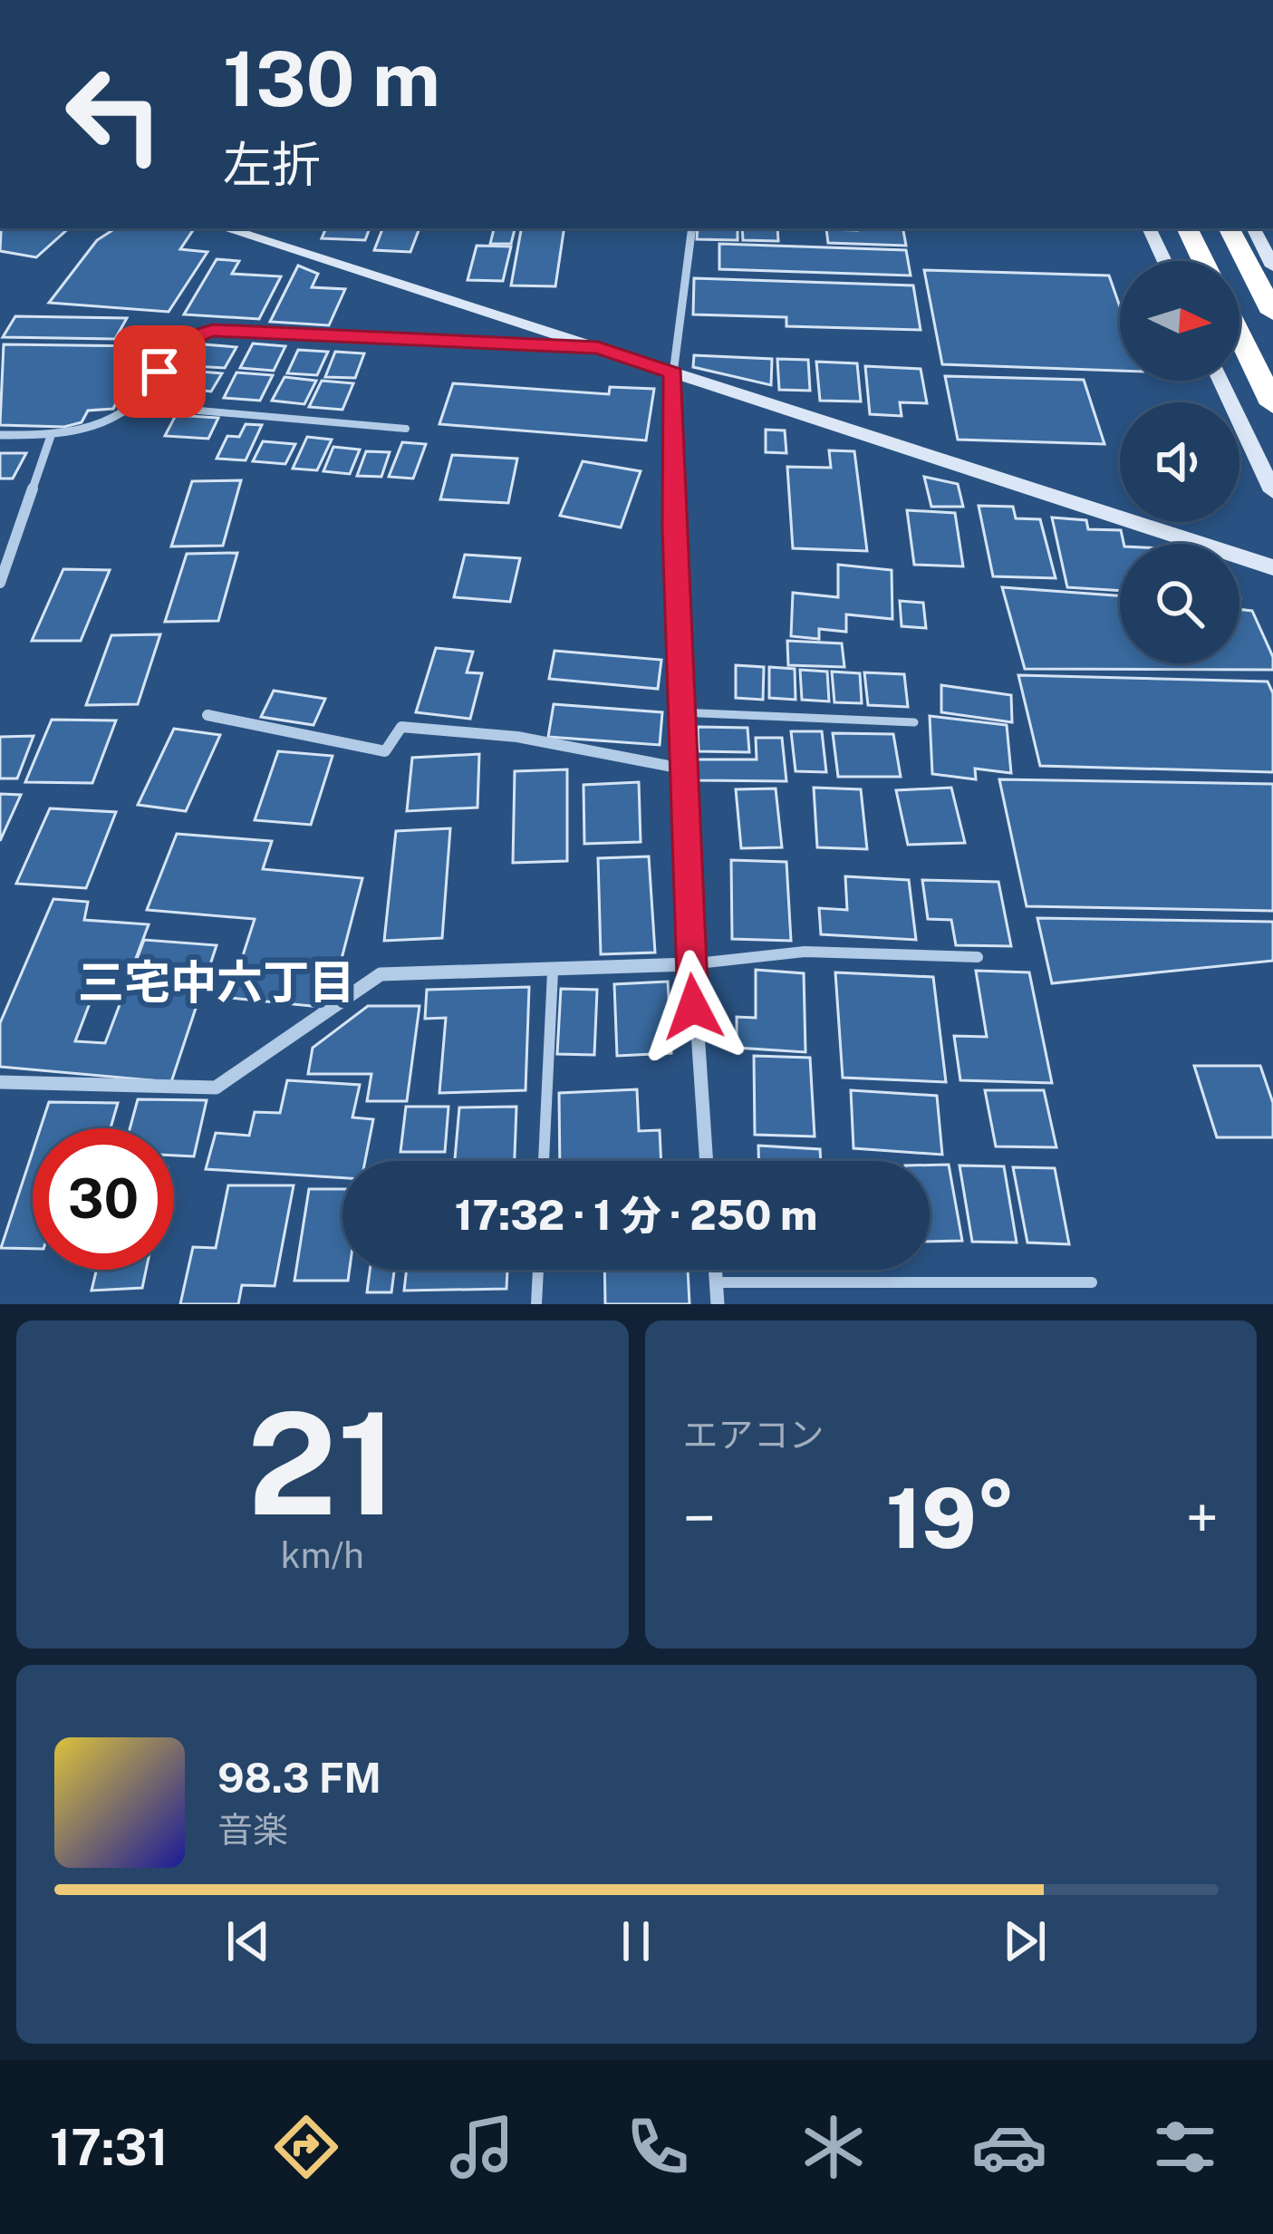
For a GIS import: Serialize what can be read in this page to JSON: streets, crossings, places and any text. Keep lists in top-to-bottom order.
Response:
{
  "districts": ["三宅中六丁目"],
  "north": "right",
  "page": {
    "turn": ["130 m", "左折"],
    "limit": "30",
    "trip": "17:32 · 1 分 · 250 m",
    "tile": [
      ["21", "km/h"],
      "エアコン"
    ],
    "heat": ["−", "19°", "+"],
    "song": ["98.3 FM", "音楽"],
    "tabs": "17:31"
  }
}
